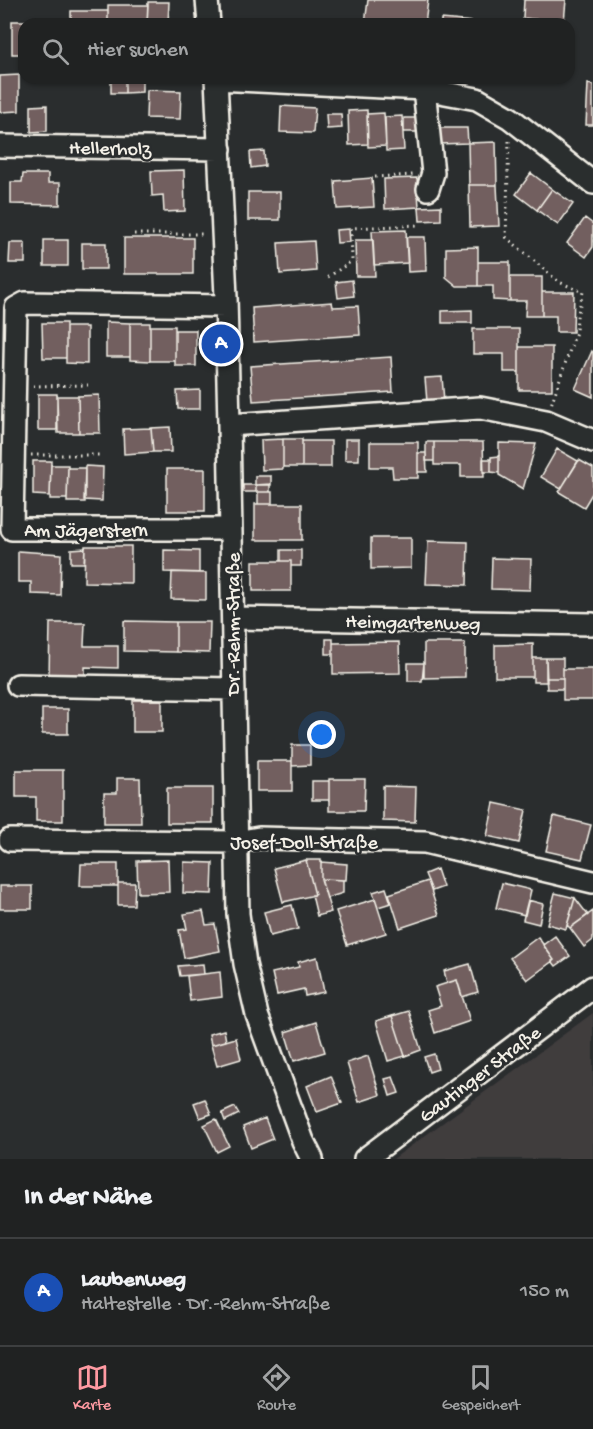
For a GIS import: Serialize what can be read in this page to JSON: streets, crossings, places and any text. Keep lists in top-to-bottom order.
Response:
{
  "streets": {
    "street": [
      "Hellerholz",
      "Am Jägerstern",
      "Heimgartenweg",
      "Dr.-Rehm-Straße",
      "Josef-Doll-Straße",
      "Gautinger Straße"
    ]
  },
  "crossings": [
    ["Hellerholz", "Dr.-Rehm-Straße"],
    ["Am Jägerstern", "Dr.-Rehm-Straße"],
    ["Heimgartenweg", "Dr.-Rehm-Straße"],
    ["Dr.-Rehm-Straße", "Josef-Doll-Straße"]
  ],
  "page": {
    "search": "Hier suchen",
    "pins": "A",
    "heading": "In der Nähe",
    "list": [
      {
        "mark": "A",
        "name": "Laubenweg",
        "note": "Haltestelle · Dr.-Rehm-Straße",
        "value": "150 m"
      }
    ],
    "nav": ["Karte", "Route", "Gespeichert"]
  }
}
